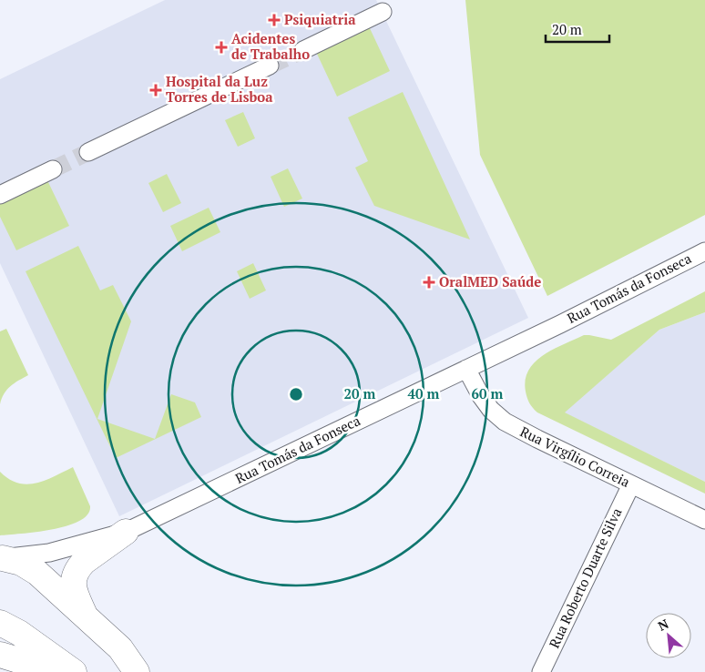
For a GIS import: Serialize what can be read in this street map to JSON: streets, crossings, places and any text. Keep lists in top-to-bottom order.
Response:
{
  "streets": {
    "street": ["Rua Tomás da Fonseca", "Rua Virgílio Correia", "Rua Roberto Duarte Silva"]
  },
  "crossings": [
    ["Rua Tomás da Fonseca", "Rua Virgílio Correia"],
    ["Rua Virgílio Correia", "Rua Roberto Duarte Silva"]
  ],
  "places": {
    "health": [
      "Psiquiatria",
      "Acidentes de Trabalho",
      "Hospital da Luz Torres de Lisboa",
      "OralMED Saúde"
    ]
  },
  "scale_bar": "20 m",
  "north": "top left",
  "rings": ["20 m", "40 m", "60 m"]
}
